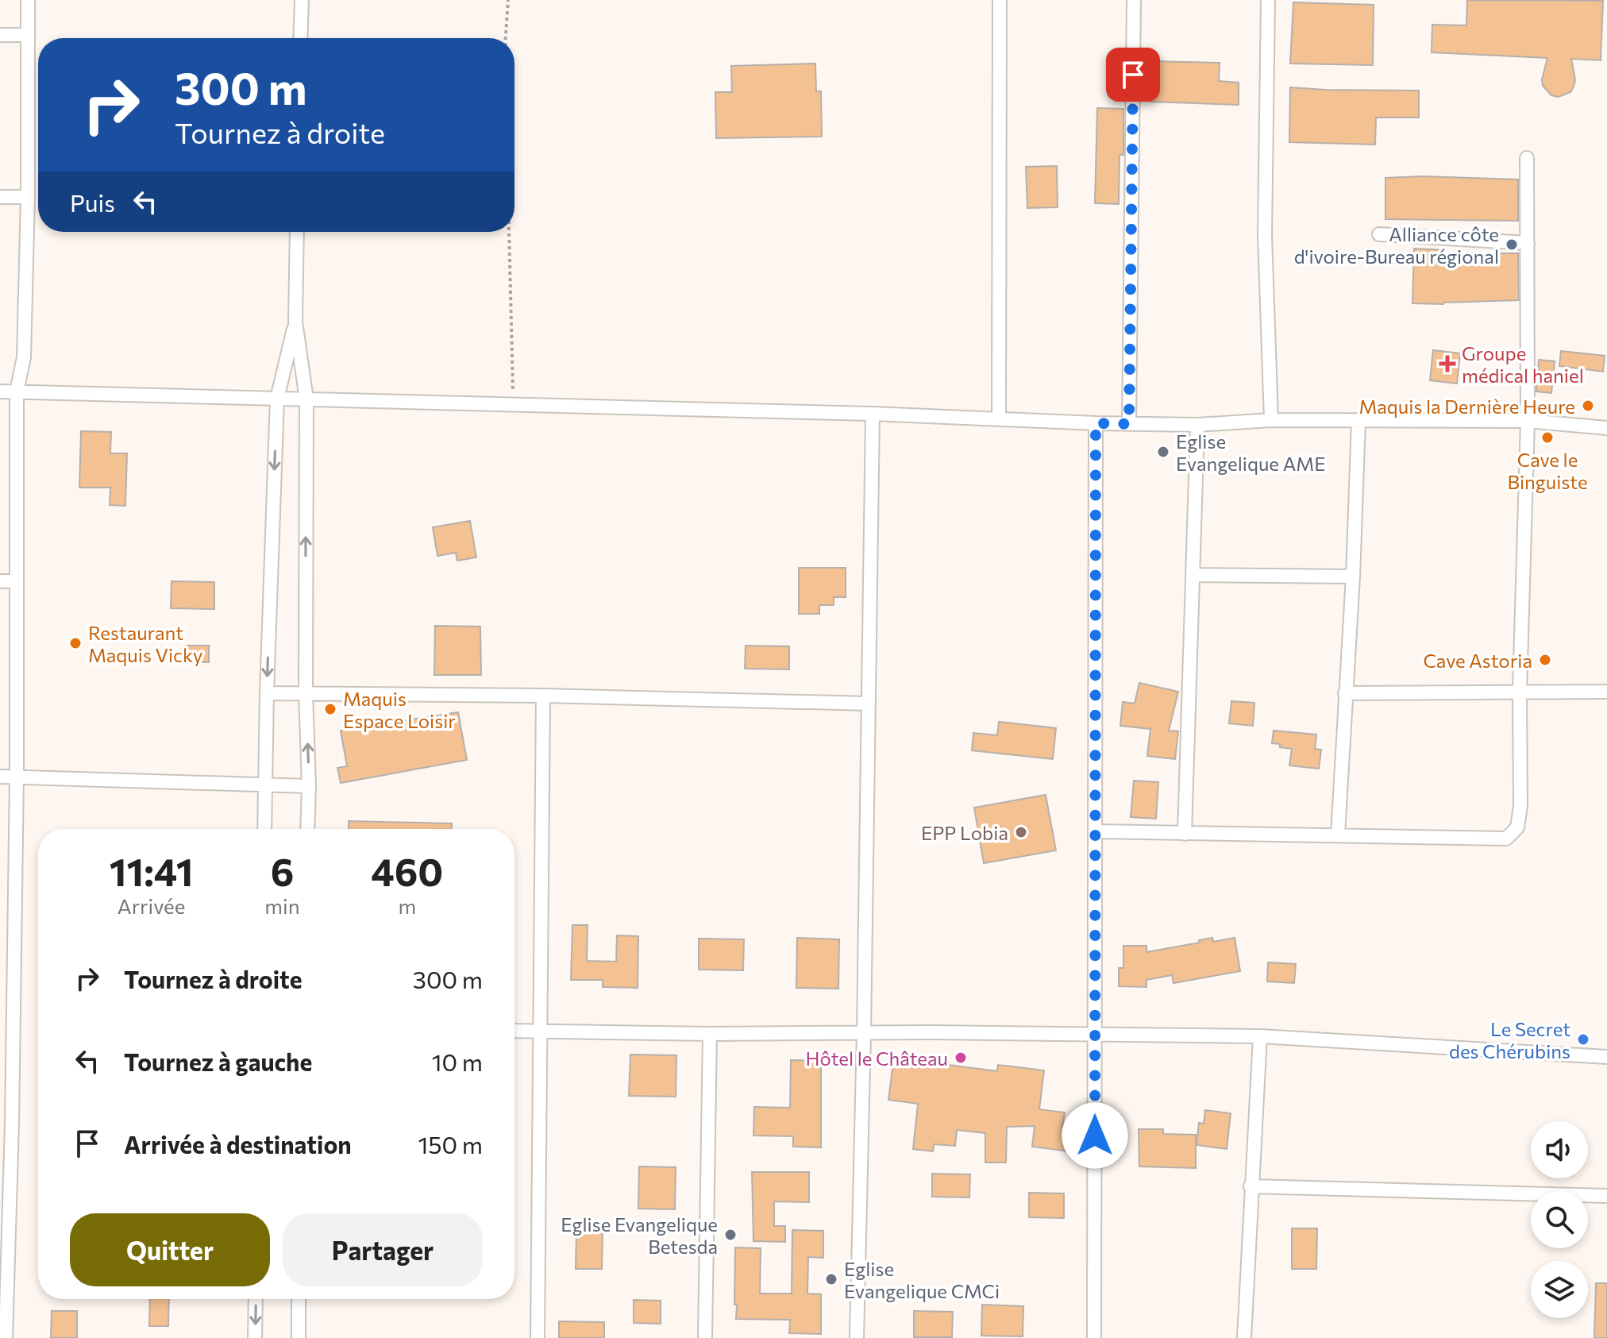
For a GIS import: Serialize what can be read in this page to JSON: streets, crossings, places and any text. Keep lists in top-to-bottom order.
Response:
{
  "places": {
    "other": [
      "Alliance côte d'ivoire-Bureau régional",
      "Maquis la Dernière Heure",
      "Cave le Binguiste",
      "Eglise Evangelique AME",
      "Restaurant Maquis Vicky",
      "Cave Astoria",
      "Maquis Espace Loisir",
      "EPP Lobia",
      "Le Secret des Chérubins",
      "Hôtel le Château",
      "Eglise Evangelique Betesda",
      "Eglise Evangelique CMCi"
    ],
    "health": ["Groupe médical haniel"]
  },
  "page": {
    "turn": ["300 m", "Tournez à droite"],
    "then": "Puis",
    "eta": [
      "11:41",
      "Arrivée",
      "6",
      "min",
      "460",
      "m"
    ],
    "list": [
      {
        "name": "Tournez à droite",
        "value": "300 m"
      },
      {
        "name": "Tournez à gauche",
        "value": "10 m"
      },
      {
        "name": "Arrivée à destination",
        "value": "150 m"
      }
    ],
    "buttons": ["Quitter", "Partager"]
  }
}
